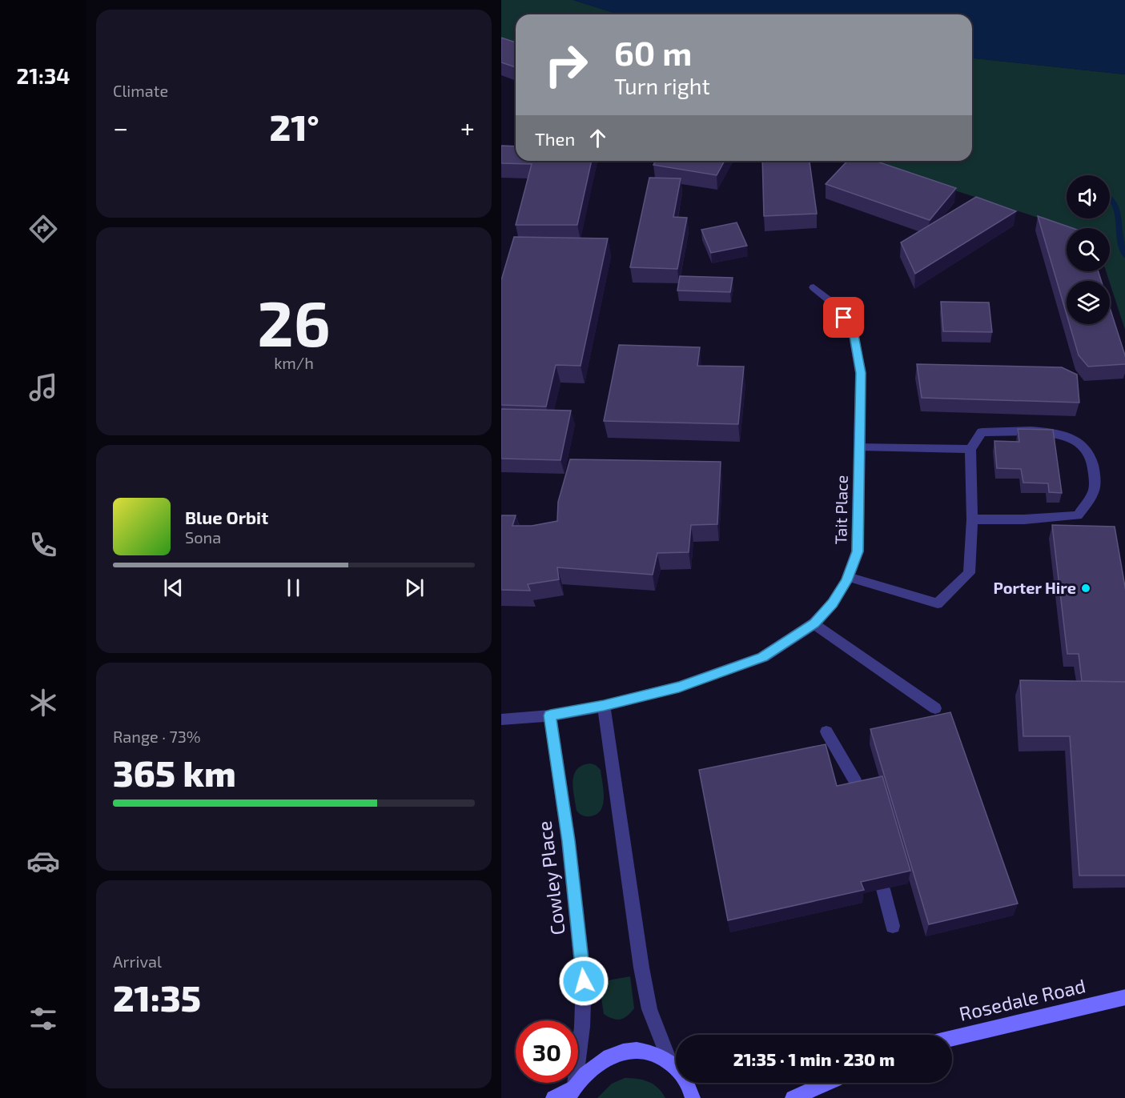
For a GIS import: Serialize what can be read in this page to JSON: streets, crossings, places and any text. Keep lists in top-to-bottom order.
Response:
{
  "streets": {
    "main road": ["Rosedale Road"],
    "street": ["Tait Place", "Cowley Place"]
  },
  "crossings": [
    ["Tait Place", "Cowley Place"]
  ],
  "places": ["Porter Hire"],
  "page": {
    "tabs": "21:34",
    "tile": [
      "Climate",
      ["26", "km/h"],
      ["Range · 73%", "365 km"],
      ["Arrival", "21:35"]
    ],
    "turn": ["60 m", "Turn right"],
    "heat": ["−", "21°", "+"],
    "then": "Then",
    "song": ["Blue Orbit", "Sona"],
    "limit": "30",
    "trip": "21:35 · 1 min · 230 m"
  }
}
